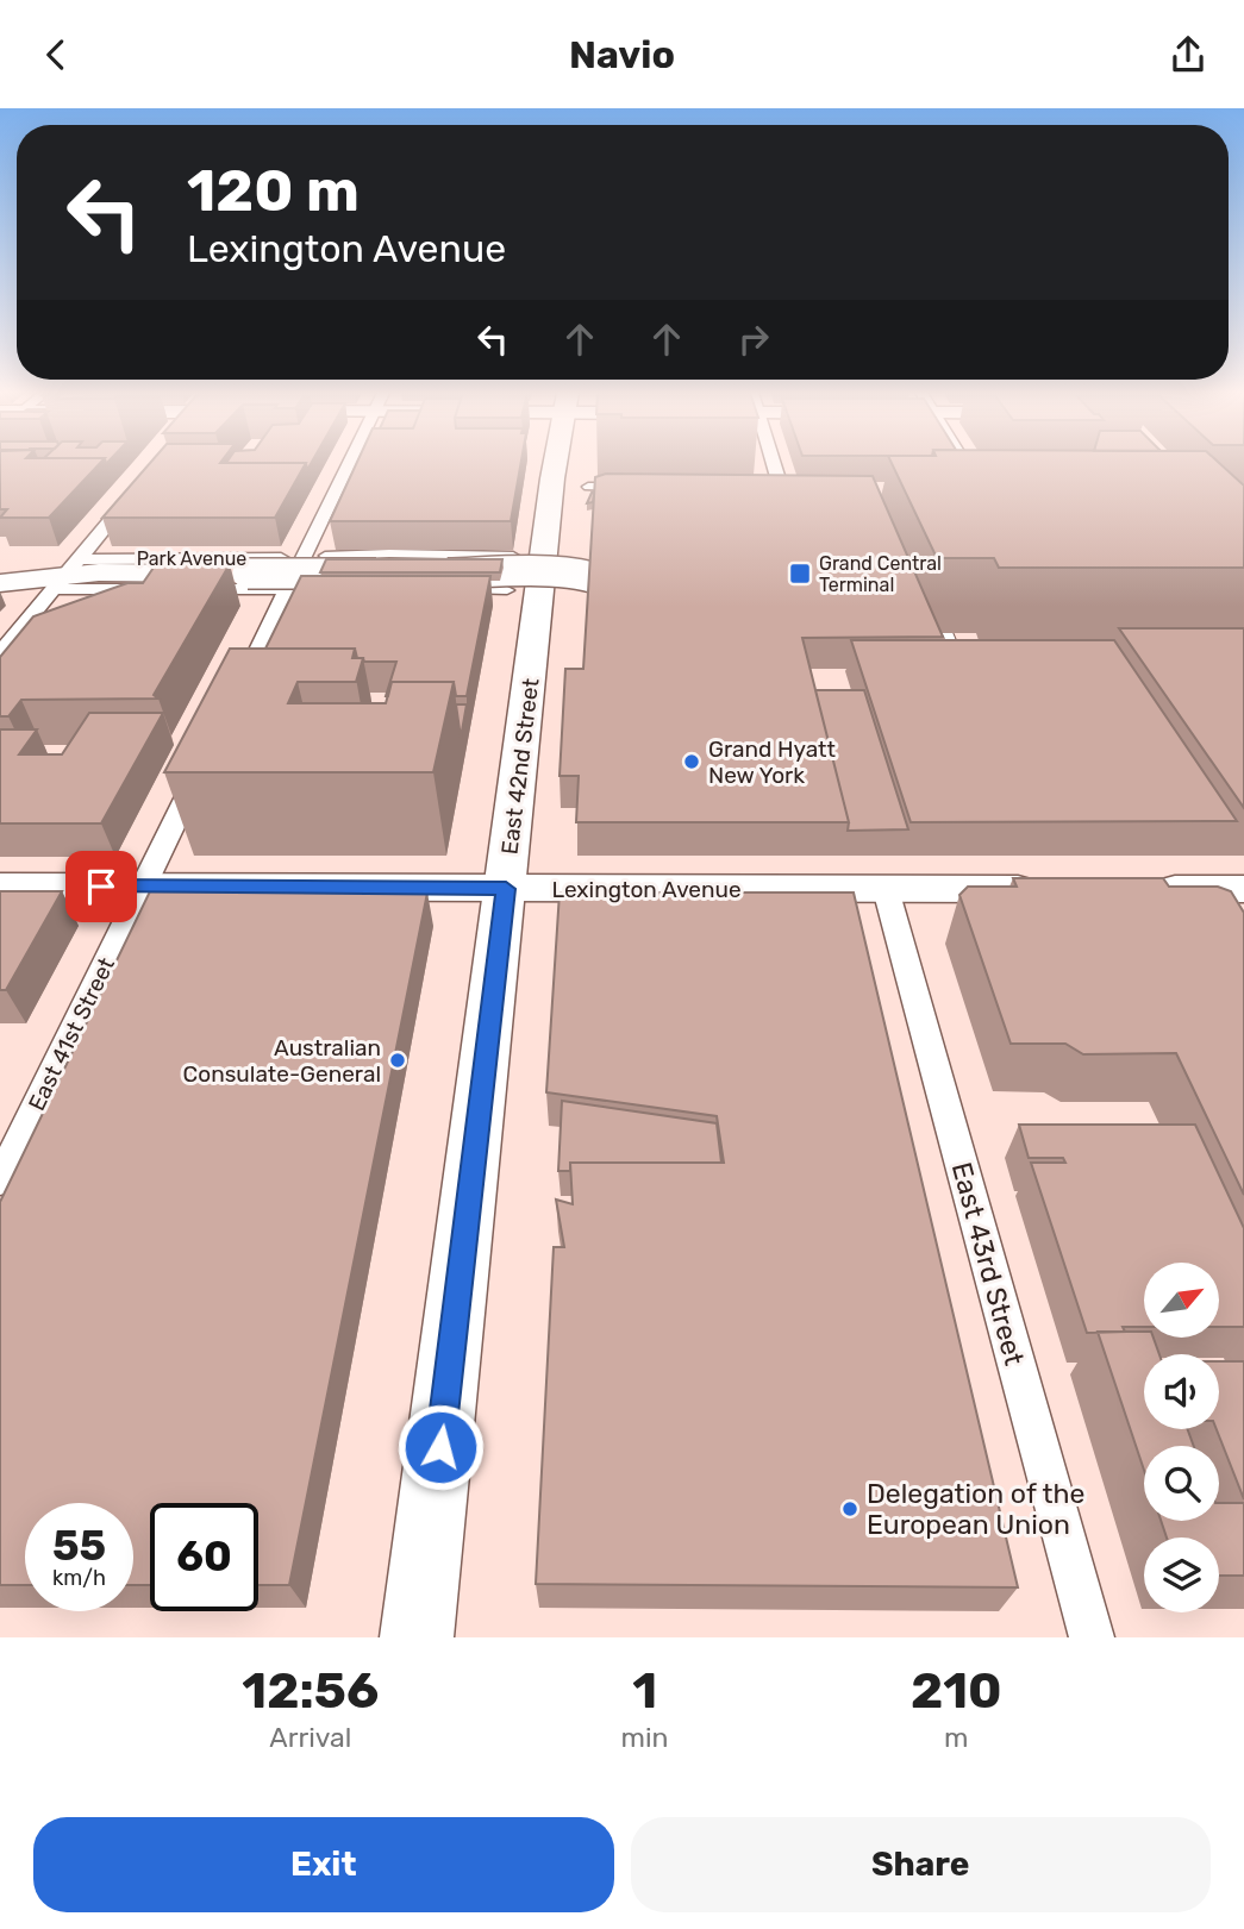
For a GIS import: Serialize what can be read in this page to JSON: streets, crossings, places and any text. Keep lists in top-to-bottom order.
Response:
{
  "streets": {
    "main road": ["Park Avenue", "East 42nd Street", "Lexington Avenue"],
    "street": ["East 41st Street", "East 43rd Street"]
  },
  "crossings": [
    ["East 42nd Street", "Lexington Avenue"],
    ["Lexington Avenue", "East 41st Street"],
    ["Lexington Avenue", "East 43rd Street"]
  ],
  "places": {
    "transit": ["Grand Central Terminal"],
    "other": ["Grand Hyatt New York", "Australian Consulate-General", "Delegation of the European Union"]
  },
  "north": "top right",
  "page": {
    "header": "Navio",
    "turn": ["120 m", "Lexington Avenue"],
    "speed": "55 km/h",
    "limit": "60",
    "eta": [
      "12:56",
      "Arrival",
      "1",
      "min",
      "210",
      "m"
    ],
    "buttons": ["Exit", "Share"]
  }
}
